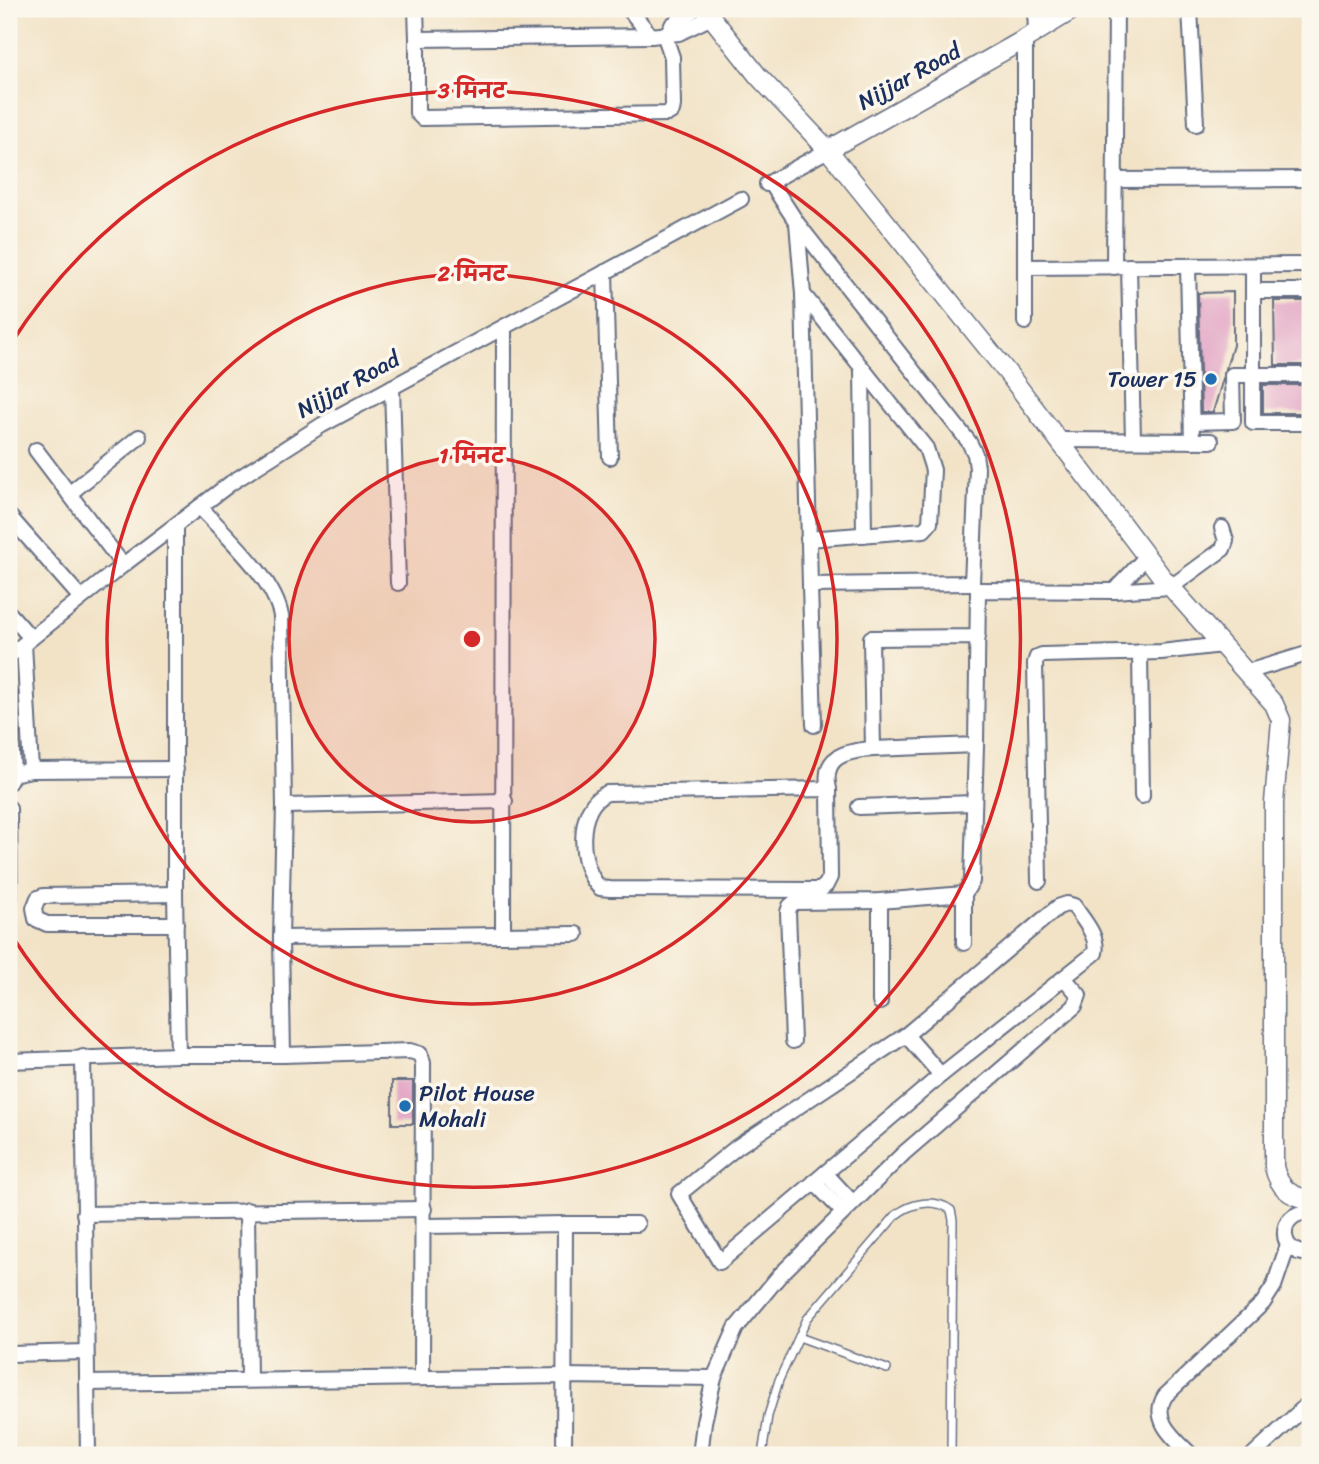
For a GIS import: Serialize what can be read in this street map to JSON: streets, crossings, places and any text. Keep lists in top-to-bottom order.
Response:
{
  "streets": {
    "street": ["Nijjar Road"]
  },
  "places": ["Tower 15", "Pilot House Mohali"],
  "rings": ["3 मिनट", "2 मिनट", "1 मिनट"]
}
